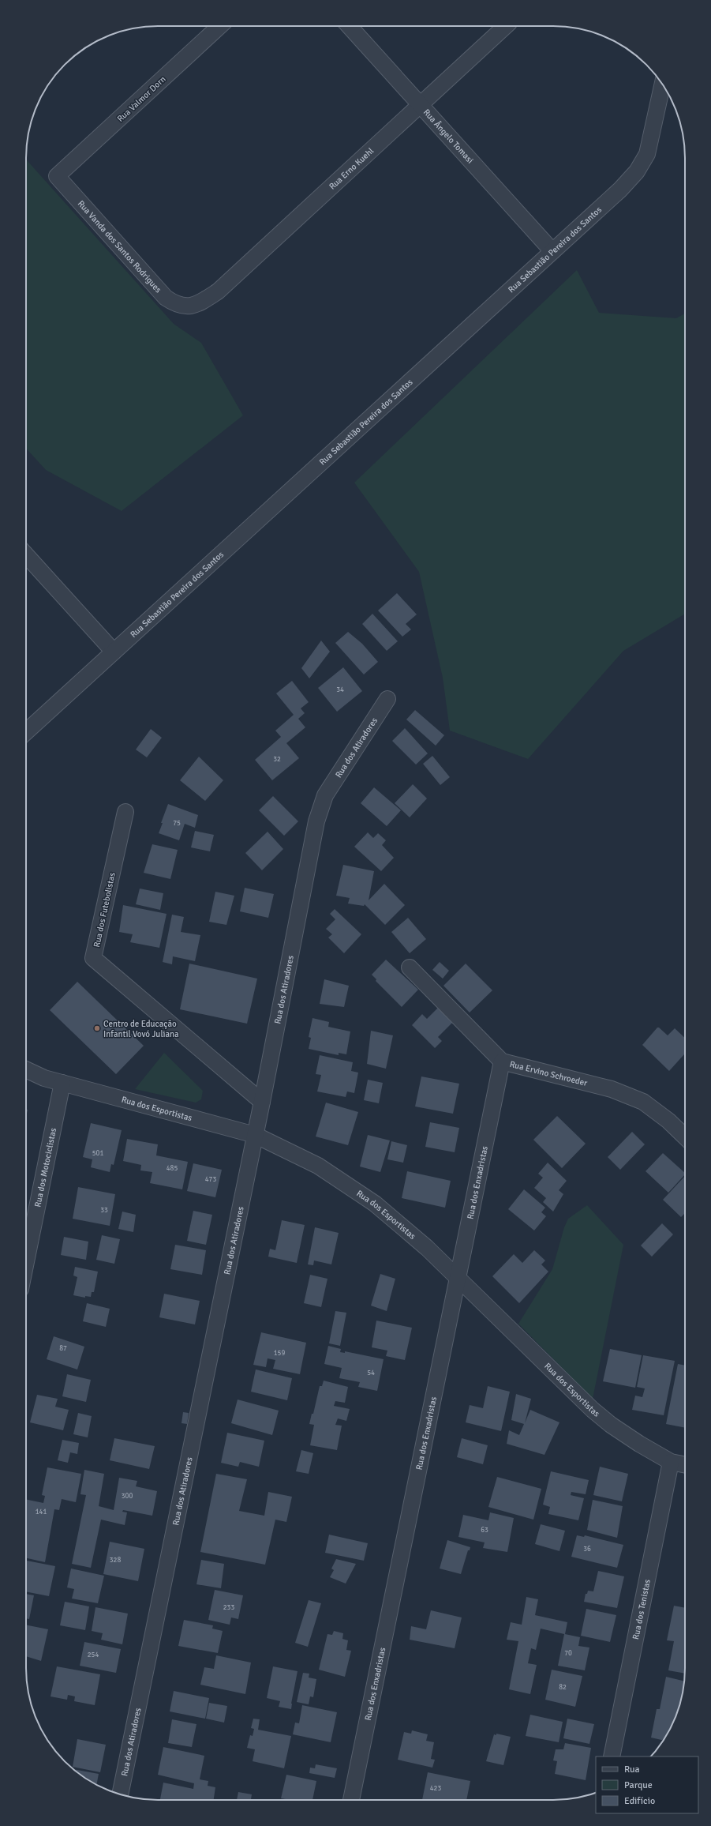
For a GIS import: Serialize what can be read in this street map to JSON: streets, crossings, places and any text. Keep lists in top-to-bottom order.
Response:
{
  "streets": {
    "street": [
      "Rua Valmor Dorn",
      "Rua Ângelo Tomasi",
      "Rua Erno Kuehl",
      "Rua Vanda dos Santos Rodrigues",
      "Rua Sebastião Pereira dos Santos",
      "Rua dos Atiradores",
      "Rua dos Futebolistas",
      "Rua Ervino Schroeder",
      "Rua dos Esportistas",
      "Rua dos Motociclistas",
      "Rua dos Enxadristas",
      "Rua dos Tenistas"
    ]
  },
  "crossings": [
    ["Rua Valmor Dorn", "Rua Vanda dos Santos Rodrigues"],
    ["Rua Ângelo Tomasi", "Rua Erno Kuehl"],
    ["Rua Ângelo Tomasi", "Rua Sebastião Pereira dos Santos"],
    ["Rua Erno Kuehl", "Rua Vanda dos Santos Rodrigues"],
    ["Rua dos Atiradores", "Rua dos Futebolistas"],
    ["Rua dos Atiradores", "Rua dos Esportistas"],
    ["Rua Ervino Schroeder", "Rua dos Enxadristas"],
    ["Rua dos Esportistas", "Rua dos Motociclistas"],
    ["Rua dos Esportistas", "Rua dos Enxadristas"],
    ["Rua dos Esportistas", "Rua dos Tenistas"]
  ],
  "places": ["Centro de Educação Infantil Vovó Juliana"],
  "house_numbers": [
    "34",
    "32",
    "75",
    "501",
    "485",
    "473",
    "33",
    "87",
    "159",
    "54",
    "300",
    "141",
    "63",
    "36",
    "328",
    "233",
    "70",
    "254",
    "82",
    "423"
  ],
  "legend": ["Rua", "Parque", "Edifício"]
}
